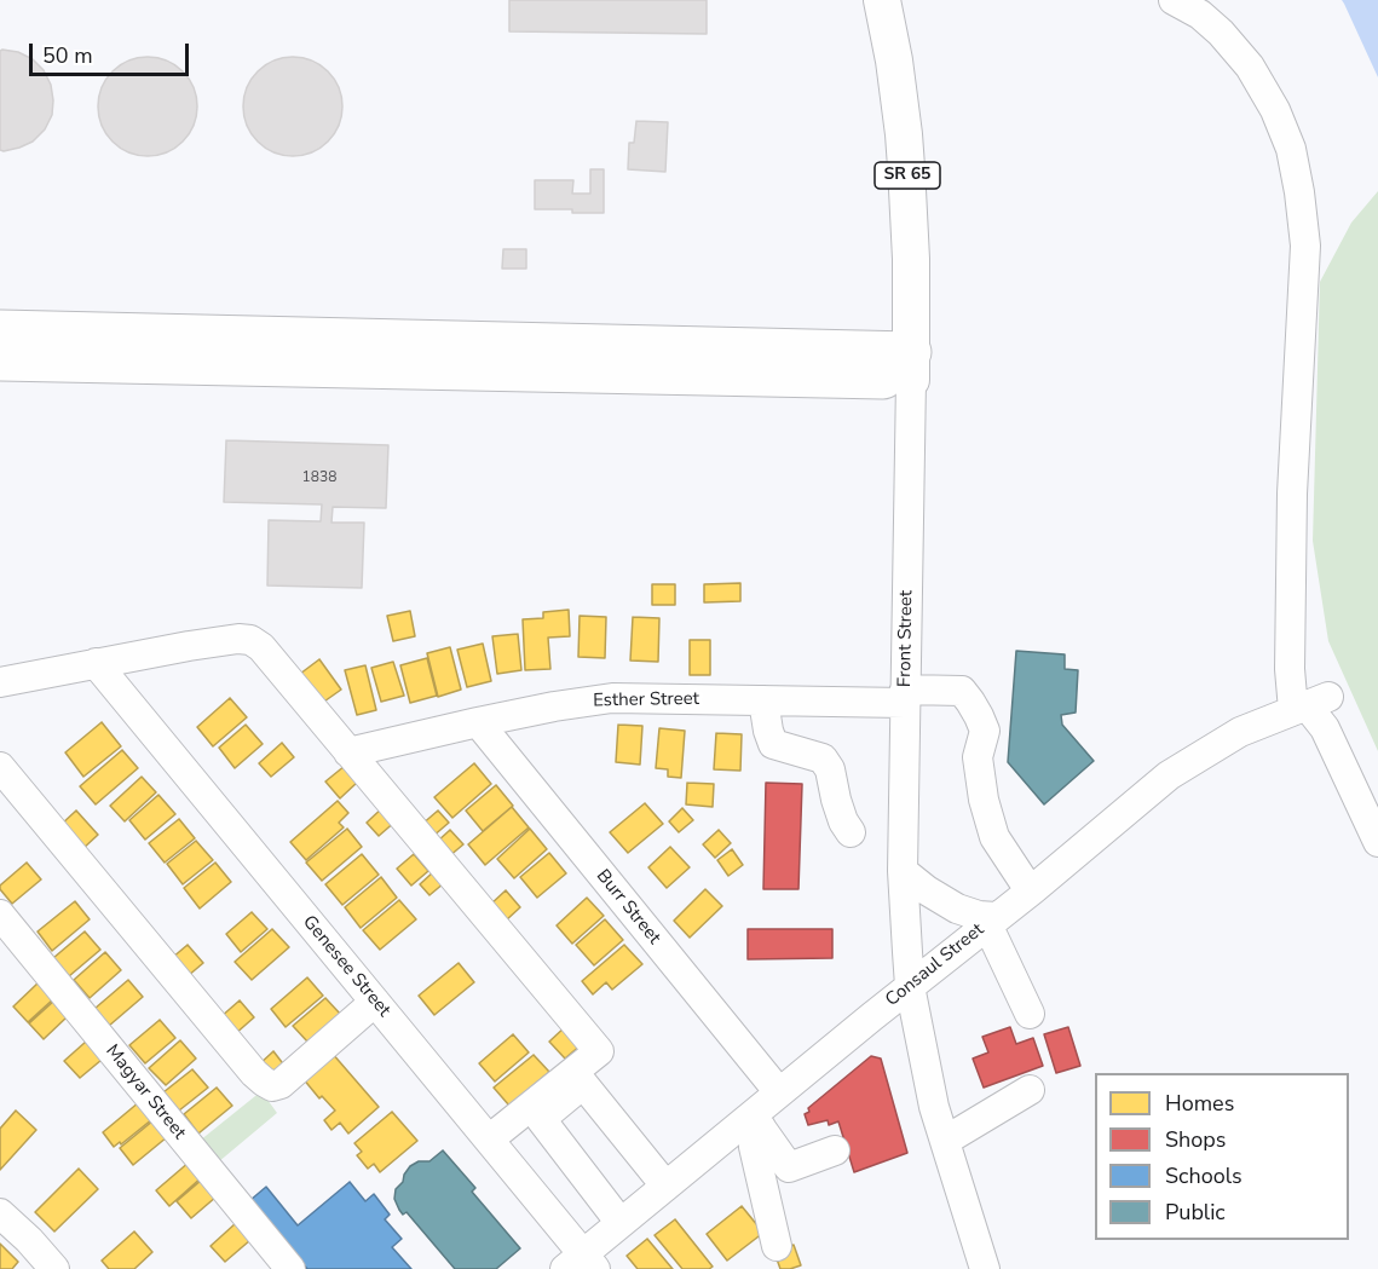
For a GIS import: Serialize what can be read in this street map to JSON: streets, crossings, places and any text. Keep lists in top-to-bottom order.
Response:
{
  "streets": {
    "main road": ["SR 65", "Front Street"],
    "street": [
      "Esther Street",
      "Burr Street",
      "Consaul Street",
      "Genesee Street",
      "Magyar Street"
    ]
  },
  "crossings": [
    ["Front Street", "Esther Street"],
    ["Front Street", "Consaul Street"],
    ["Esther Street", "Burr Street"],
    ["Esther Street", "Consaul Street"],
    ["Burr Street", "Consaul Street"],
    ["Consaul Street", "Genesee Street"]
  ],
  "house_numbers": ["1838"],
  "legend": [
    "Homes",
    "Shops",
    "Schools",
    "Public"
  ],
  "scale_bar": "50 m"
}
